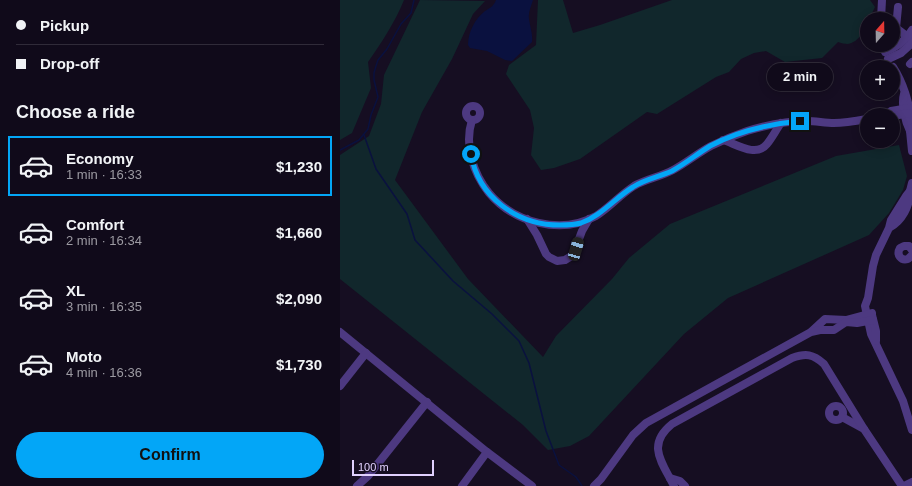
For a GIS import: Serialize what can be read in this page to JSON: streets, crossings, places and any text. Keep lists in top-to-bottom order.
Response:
{
  "scale_bar": "100 m",
  "north": "top",
  "page": {
    "banner": ["Pickup", "Drop-off"],
    "map_buttons": ["+", "−"],
    "bubble": "2 min",
    "heading": "Choose a ride",
    "list": [
      {
        "name": "Economy",
        "note": "1 min · 16:33",
        "value": "$1,230"
      },
      {
        "name": "Comfort",
        "note": "2 min · 16:34",
        "value": "$1,660"
      },
      {
        "name": "XL",
        "note": "3 min · 16:35",
        "value": "$2,090"
      },
      {
        "name": "Moto",
        "note": "4 min · 16:36",
        "value": "$1,730"
      }
    ],
    "buttons": "Confirm",
    "scale": "100 m"
  }
}
